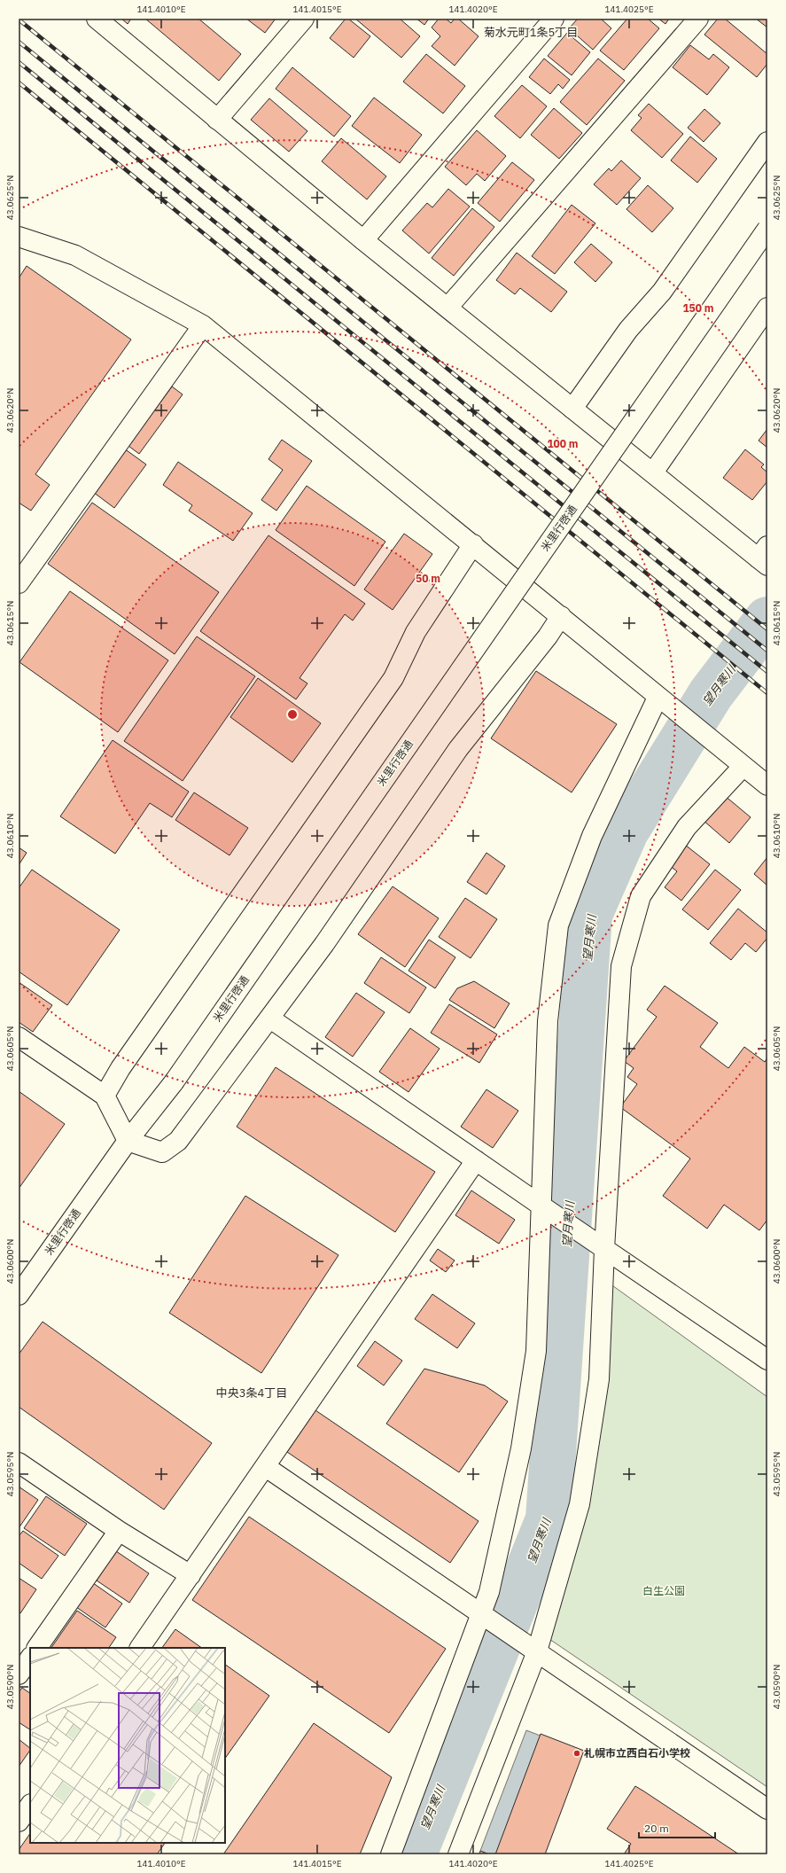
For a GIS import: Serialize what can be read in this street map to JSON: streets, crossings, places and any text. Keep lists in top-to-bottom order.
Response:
{
  "streets": {
    "street": ["米里行啓通"]
  },
  "districts": ["菊水元町1条5丁目", "中央3条4丁目"],
  "water": ["望月寒川"],
  "parks": ["白生公園"],
  "places": ["札幌市立西白石小学校"],
  "scale_bar": "20 m",
  "coordinates": [
    "141.4010°E",
    "141.4015°E",
    "141.4020°E",
    "141.4025°E",
    "43.0625°N",
    "43.0620°N",
    "43.0615°N",
    "43.0610°N",
    "43.0605°N",
    "43.0600°N",
    "43.0595°N",
    "43.0590°N"
  ],
  "rings": ["150 m", "100 m", "50 m"]
}
